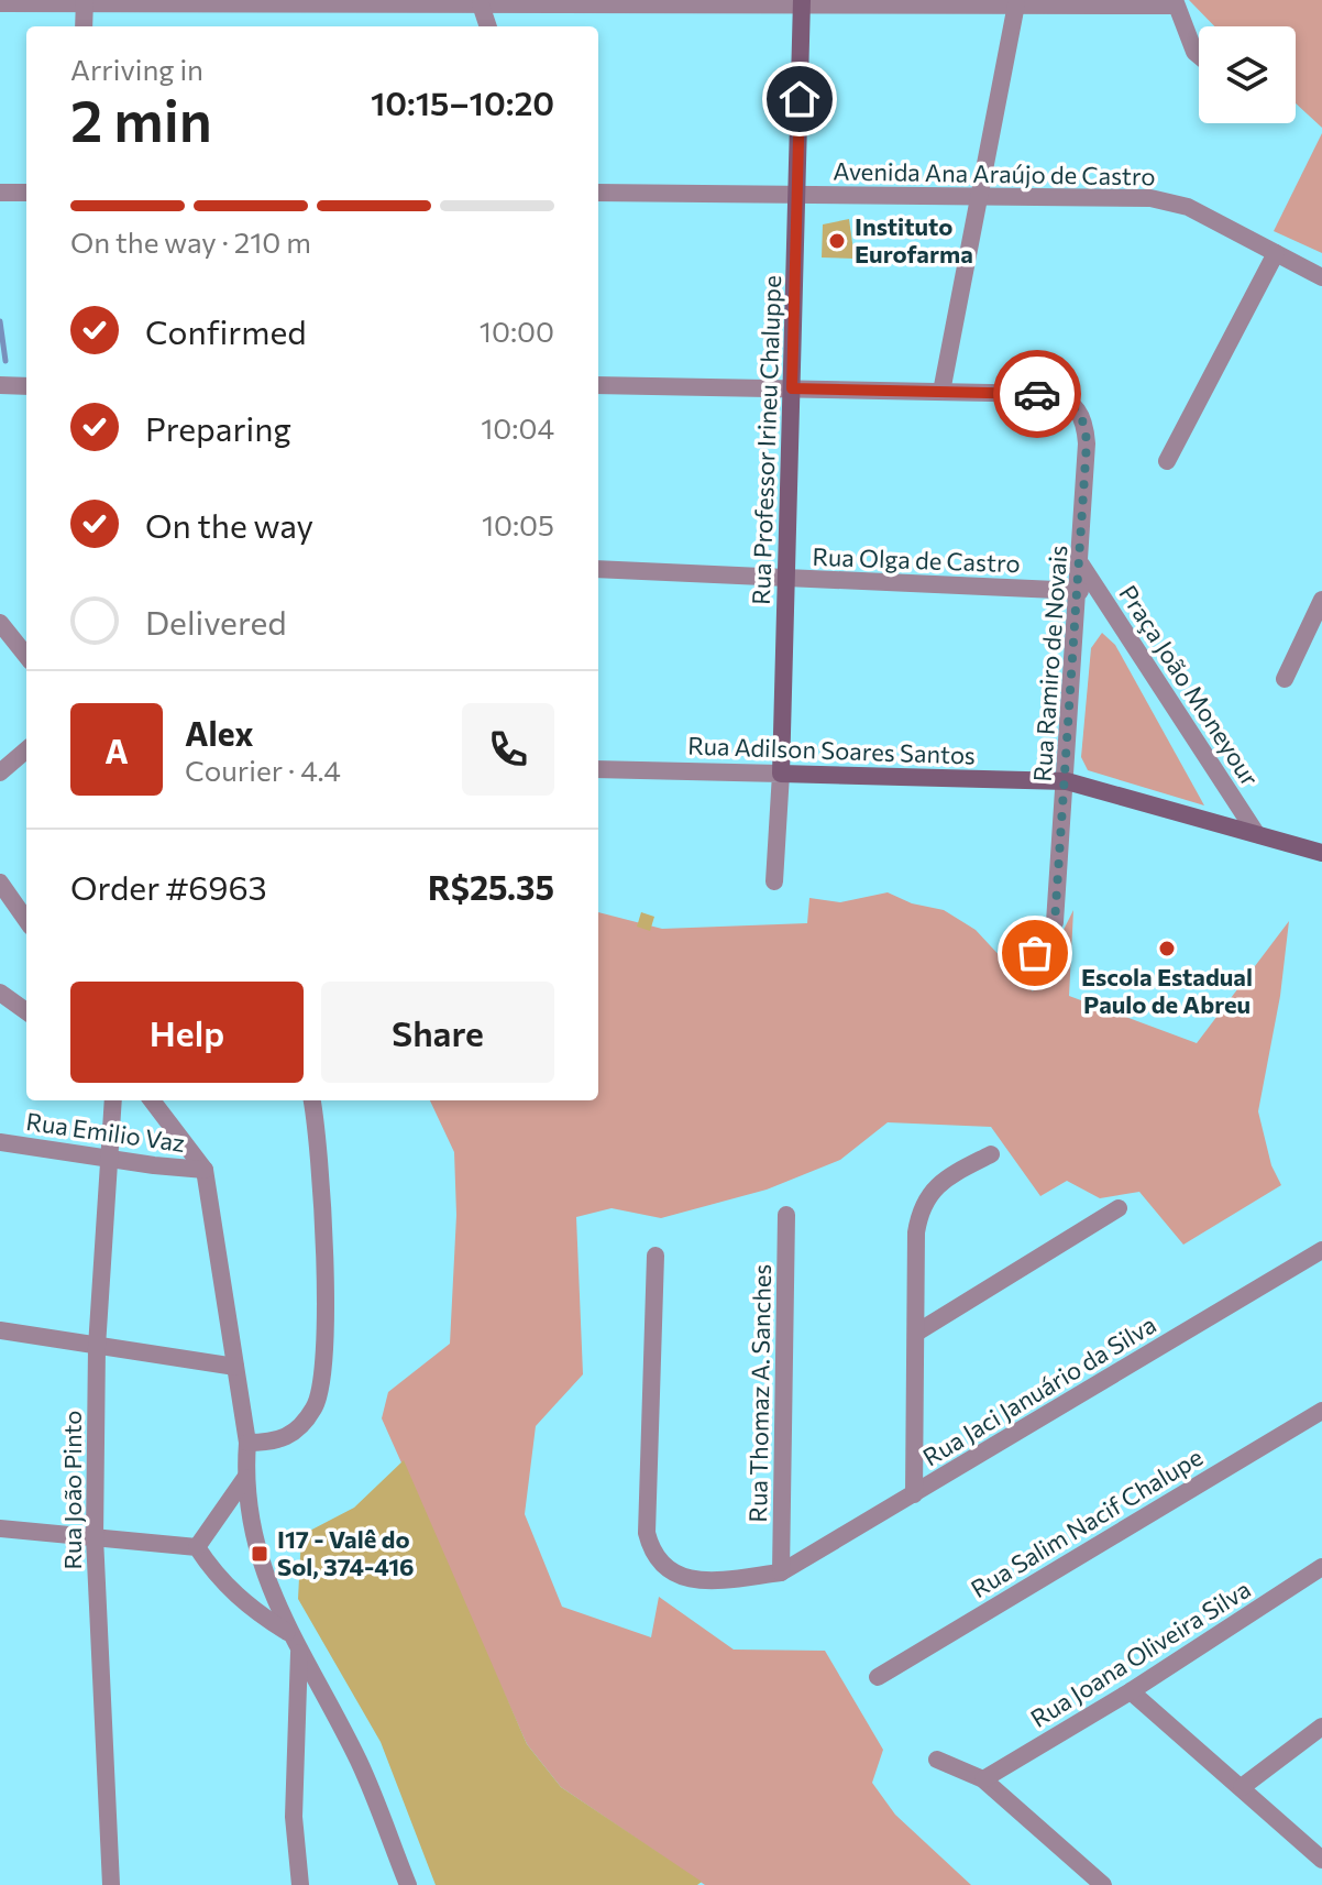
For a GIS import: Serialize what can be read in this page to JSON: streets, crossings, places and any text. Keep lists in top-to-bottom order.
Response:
{
  "streets": {
    "street": [
      "Avenida Ana Araújo de Castro",
      "Rua Professor Irineu Chaluppe",
      "Rua Olga de Castro",
      "Rua Ramiro de Novais",
      "Praça João Moneyour",
      "Rua Adilson Soares Santos",
      "Rua Emilio Vaz",
      "Rua Jaci Januário da Silva",
      "Rua Thomaz A. Sanches",
      "Rua João Pinto",
      "Rua Salim Nacif Chalupe",
      "Rua Joana Oliveira Silva"
    ]
  },
  "crossings": [
    ["Avenida Ana Araújo de Castro", "Rua Professor Irineu Chaluppe"],
    ["Rua Professor Irineu Chaluppe", "Rua Olga de Castro"],
    ["Rua Professor Irineu Chaluppe", "Rua Adilson Soares Santos"],
    ["Rua Olga de Castro", "Rua Ramiro de Novais"],
    ["Rua Ramiro de Novais", "Praça João Moneyour"],
    ["Rua Ramiro de Novais", "Rua Adilson Soares Santos"],
    ["Praça João Moneyour", "Rua Adilson Soares Santos"],
    ["Rua Emilio Vaz", "Rua João Pinto"],
    ["Rua Jaci Januário da Silva", "Rua Thomaz A. Sanches"]
  ],
  "places": {
    "other": ["Instituto Eurofarma", "Escola Estadual Paulo de Abreu"],
    "transit": ["I17 - Valê do Sol, 374-416"]
  },
  "page": {
    "heading": ["2 min", "Arriving in", "10:15–10:20"],
    "panel": [
      "Alex",
      "Courier · 4.4",
      "Order #6963",
      "R$25.35"
    ],
    "bar": "On the way · 210 m",
    "list": [
      ["Confirmed", "10:00"],
      ["Preparing", "10:04"],
      ["On the way", "10:05"],
      "Delivered"
    ],
    "round": "A",
    "buttons": ["Help", "Share"]
  }
}
